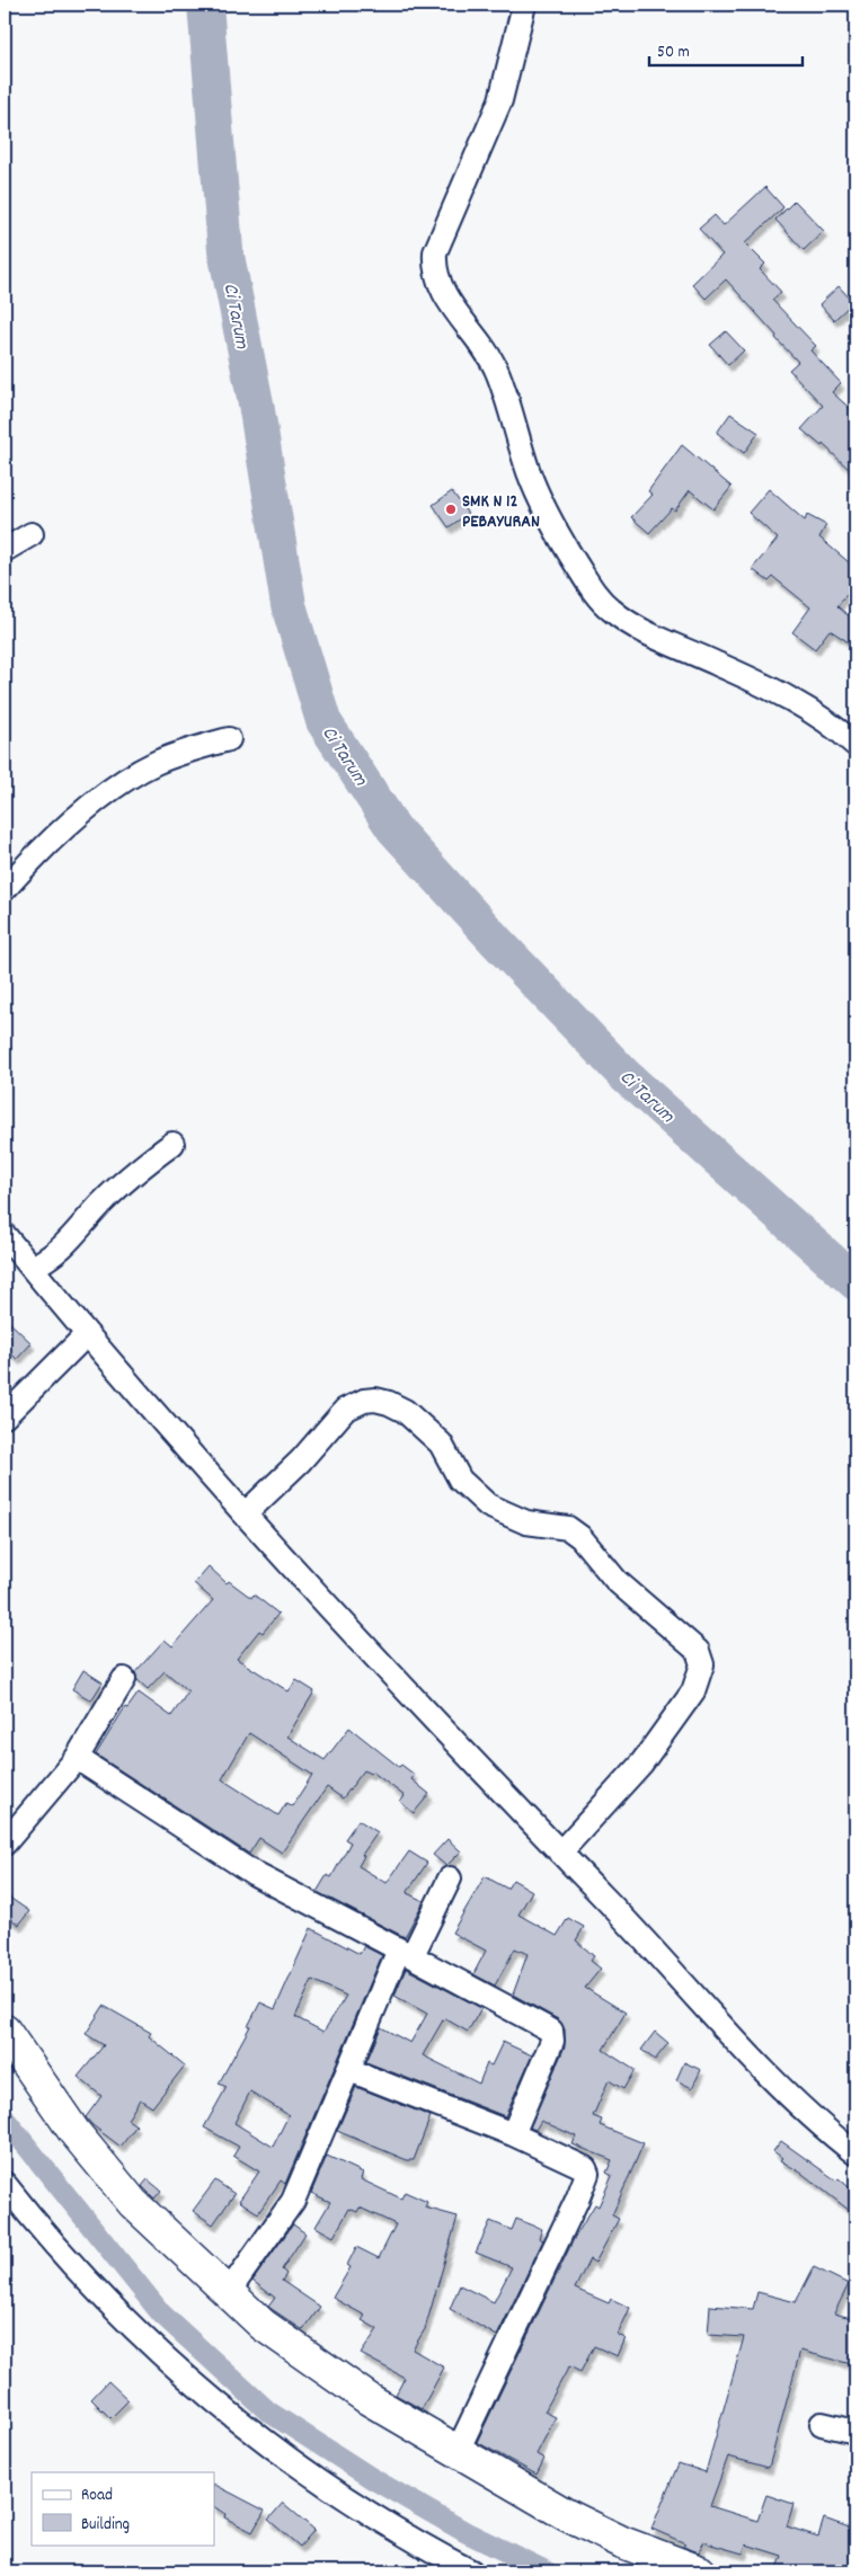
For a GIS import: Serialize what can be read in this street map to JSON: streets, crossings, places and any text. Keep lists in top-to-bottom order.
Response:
{
  "water": ["Ci Tarum"],
  "places": ["SMK N 12 PEBAYURAN"],
  "legend": ["Road", "Building"],
  "scale_bar": "50 m"
}
